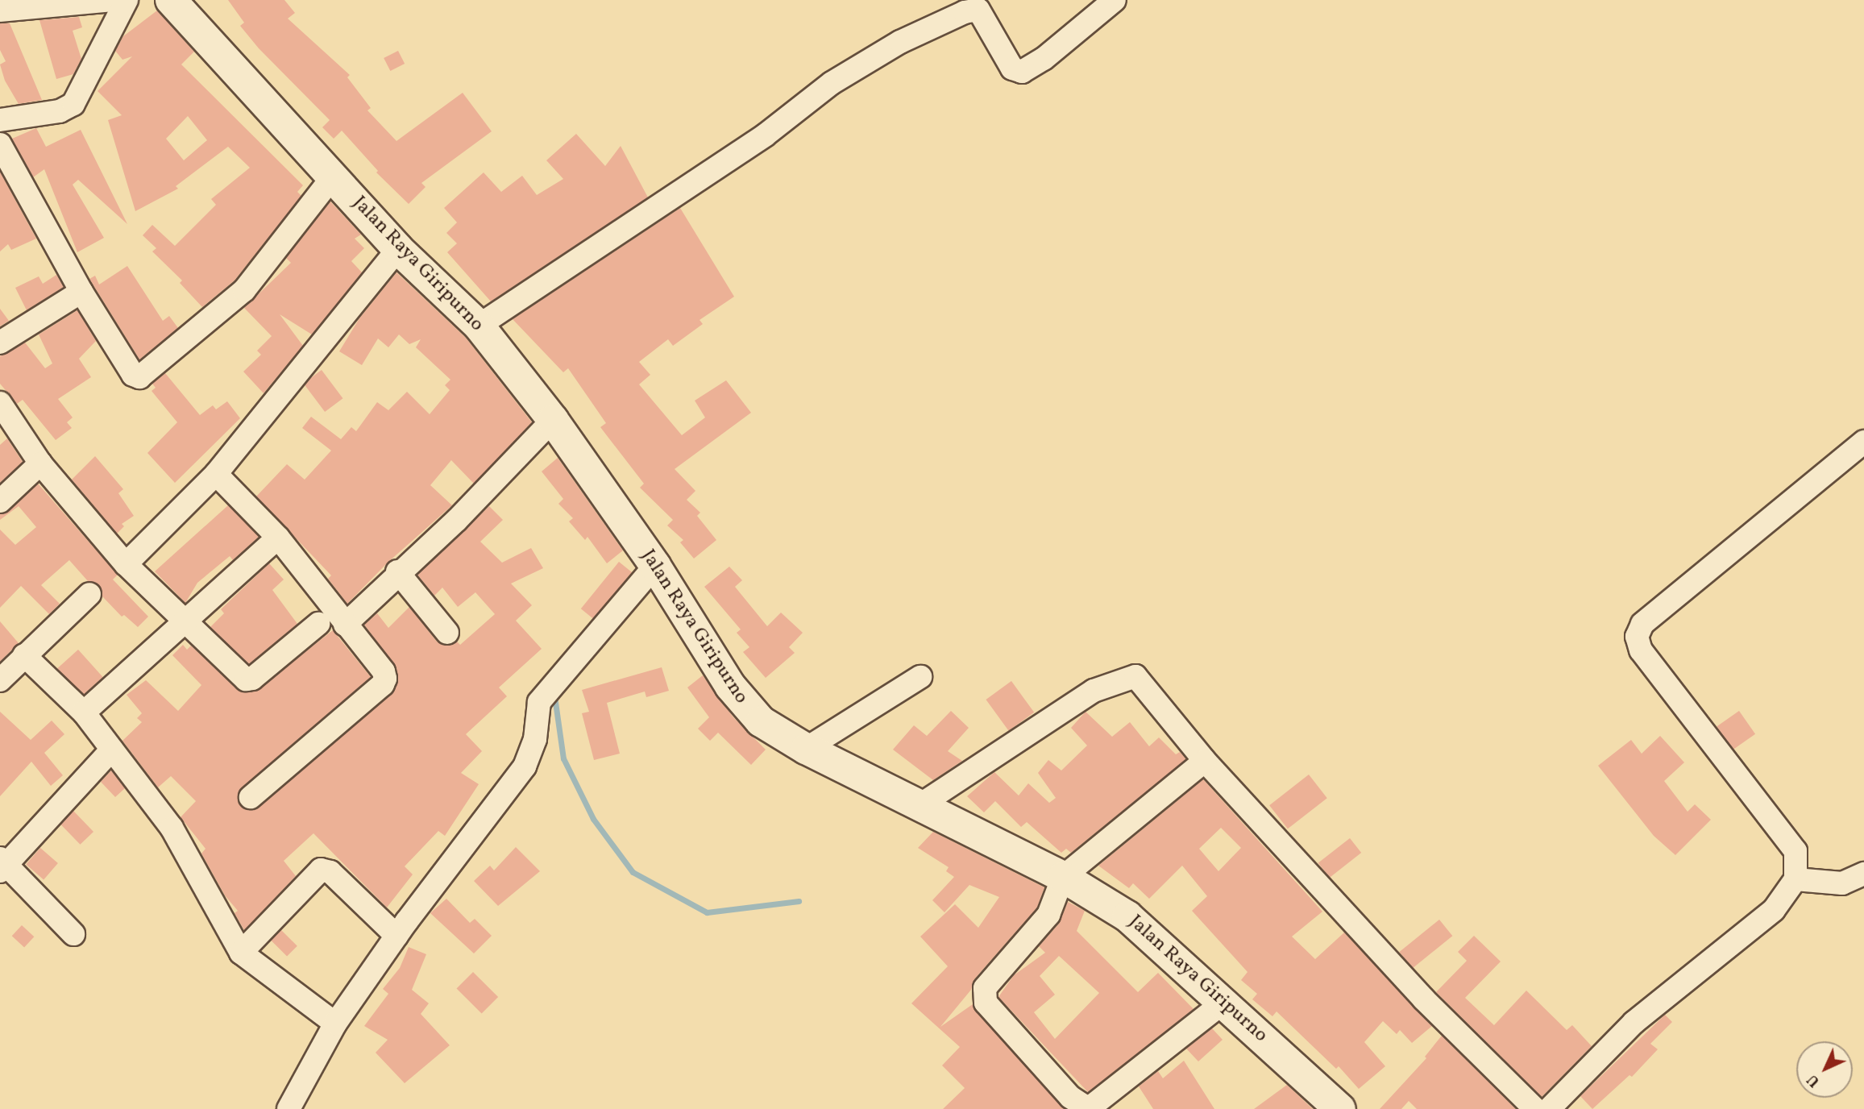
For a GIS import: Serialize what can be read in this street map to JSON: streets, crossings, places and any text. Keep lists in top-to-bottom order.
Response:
{
  "streets": {
    "main road": ["Jalan Raya Giripurno"]
  },
  "north": "bottom left"
}
